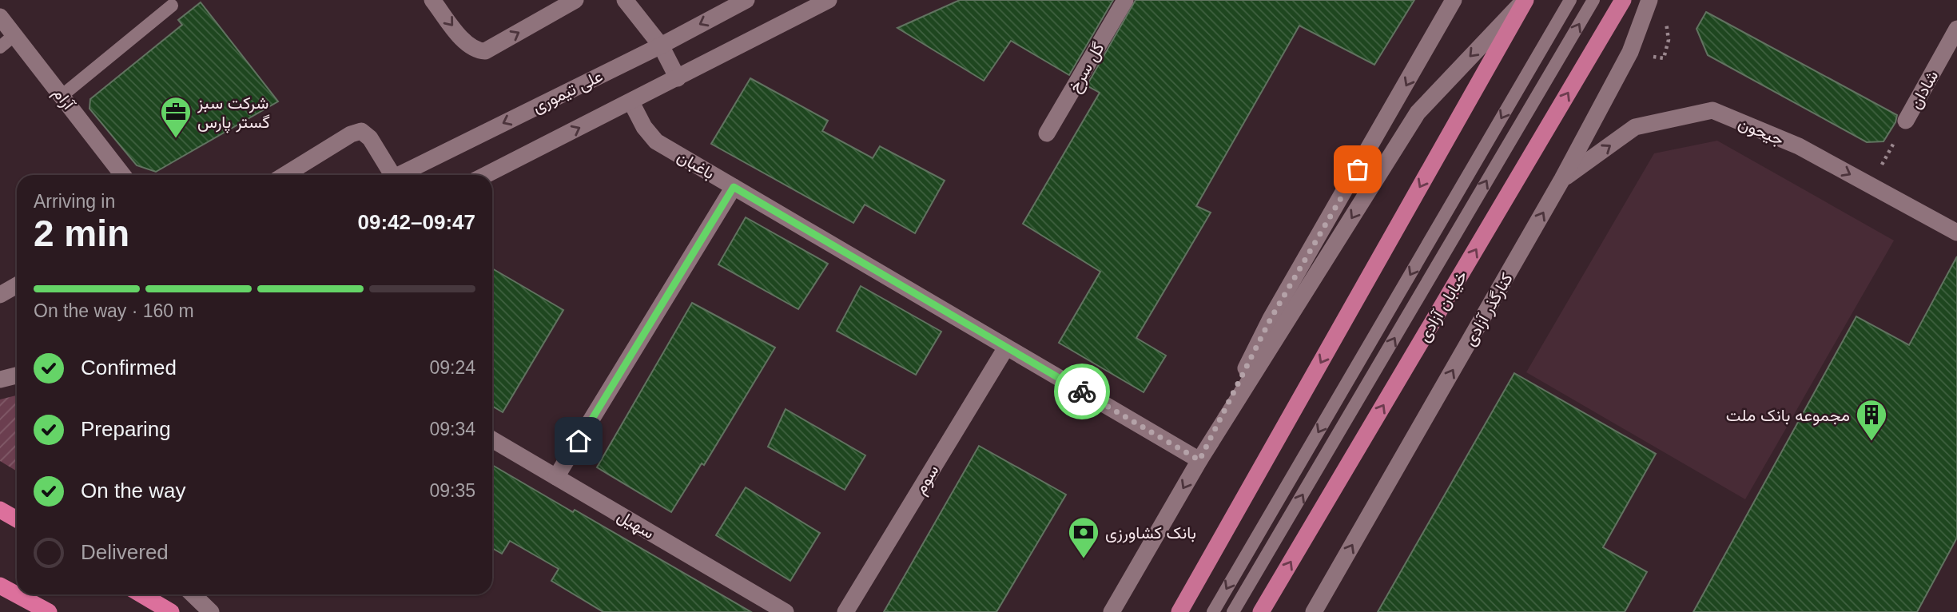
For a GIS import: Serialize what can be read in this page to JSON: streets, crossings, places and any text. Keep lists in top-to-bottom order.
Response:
{
  "streets": {
    "main road": [
      "گل سرخ",
      "شادان",
      "علی تیموری",
      "آرام",
      "جیحون",
      "باغبان",
      "خیابان آزادی",
      "کنارگذر آزادی",
      "سوم",
      "سهیل"
    ]
  },
  "crossings": [
    ["جیحون", "کنارگذر آزادی"],
    ["باغبان", "سوم"]
  ],
  "one_way": ["جیحون"],
  "places": {
    "office": ["شرکت سبز گستر پارس"],
    "building": ["مجموعه بانک ملت"],
    "bank": ["بانک کشاورزی"]
  },
  "page": {
    "heading": ["2 min", "Arriving in", "09:42–09:47"],
    "bar": "On the way · 160 m",
    "list": [
      ["Confirmed", "09:24"],
      ["Preparing", "09:34"],
      ["On the way", "09:35"],
      "Delivered"
    ]
  }
}
